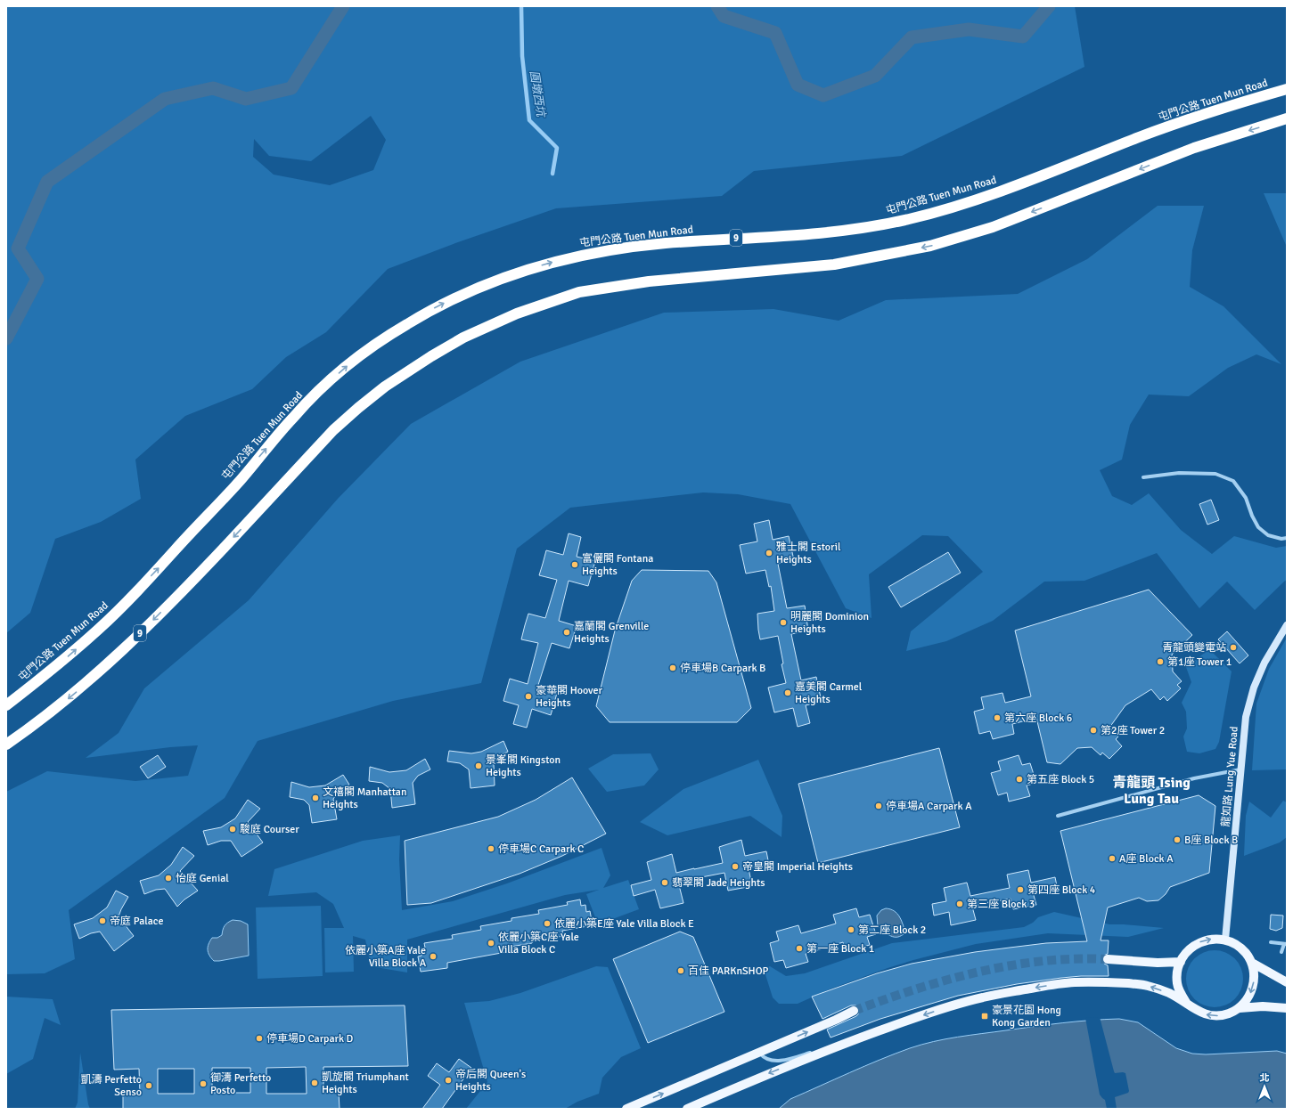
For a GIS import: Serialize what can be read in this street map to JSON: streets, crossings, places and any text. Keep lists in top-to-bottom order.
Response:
{
  "streets": {
    "highway": ["屯門公路 Tuen Mun Road", "9"],
    "street": ["龍如路 Lung Yue Road"]
  },
  "districts": ["青龍頭 Tsing Lung Tau"],
  "water": ["圓墩西坑"],
  "places": {
    "other": [
      "雅士閣 Estoril Heights",
      "富儷閣 Fontana Heights",
      "明麗閣 Dominion Heights",
      "嘉蘭閣 Grenville Heights",
      "青龍頭變電站",
      "第1座 Tower 1",
      "停車場B Carpark B",
      "嘉美閣 Carmel Heights",
      "豪華閣 Hoover Heights",
      "第六座 Block 6",
      "第2座 Tower 2",
      "景峯閣 Kingston Heights",
      "第五座 Block 5",
      "文禧閣 Manhattan Heights",
      "停車場A Carpark A",
      "駿庭 Courser",
      "B座 Block B",
      "停車場C Carpark C",
      "A座 Block A",
      "帝皇閣 Imperial Heights",
      "怡庭 Genial",
      "翡翠閣 Jade Heights",
      "第四座 Block 4",
      "第三座 Block 3",
      "帝庭 Palace",
      "依麗小築E座 Yale Villa Block E",
      "第二座 Block 2",
      "依麗小築C座 Yale Villa Block C",
      "第一座 Block 1",
      "依麗小築A座 Yale Villa Block A",
      "百佳 PARKnSHOP",
      "停車場D Carpark D",
      "帝后閣 Queen's Heights",
      "凱旋閣 Triumphant Heights",
      "御濤 Perfetto Posto",
      "凱濤 Perfetto Senso"
    ],
    "transit": ["豪景花園 Hong Kong Garden"]
  },
  "north": "top"
}
